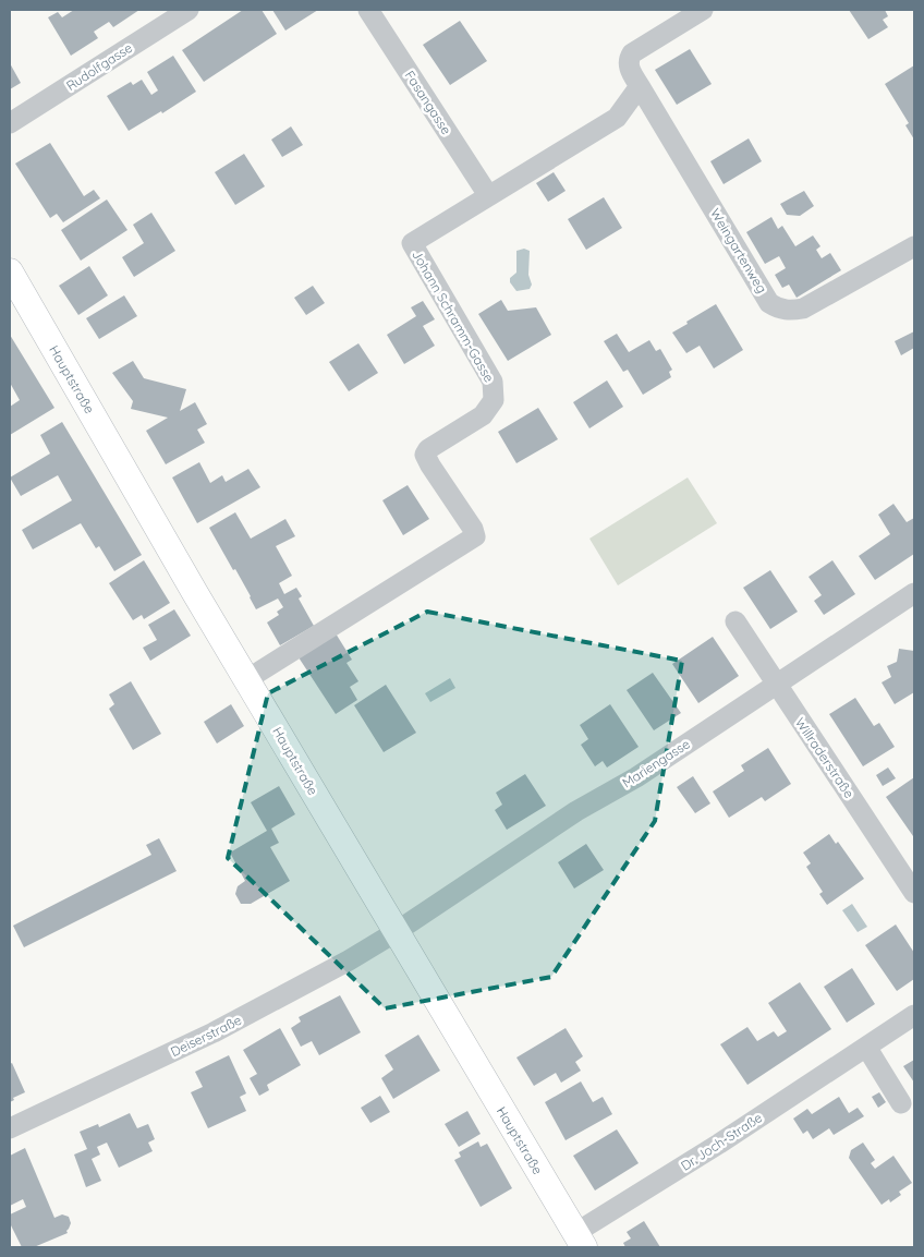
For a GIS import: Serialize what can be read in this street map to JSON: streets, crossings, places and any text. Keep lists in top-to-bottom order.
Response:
{
  "streets": {
    "main road": ["Hauptstraße"],
    "street": [
      "Rudolfgasse",
      "Fasangasse",
      "Weingartenweg",
      "Johann Schramm-Gasse",
      "Willraderstraße",
      "Mariengasse",
      "Deiserstraße",
      "Dr. Joch-Straße"
    ]
  },
  "crossings": [
    ["Fasangasse", "Johann Schramm-Gasse"],
    ["Weingartenweg", "Johann Schramm-Gasse"],
    ["Johann Schramm-Gasse", "Hauptstraße"],
    ["Hauptstraße", "Mariengasse"],
    ["Hauptstraße", "Deiserstraße"],
    ["Hauptstraße", "Dr. Joch-Straße"],
    ["Willraderstraße", "Mariengasse"],
    ["Mariengasse", "Deiserstraße"]
  ]
}
